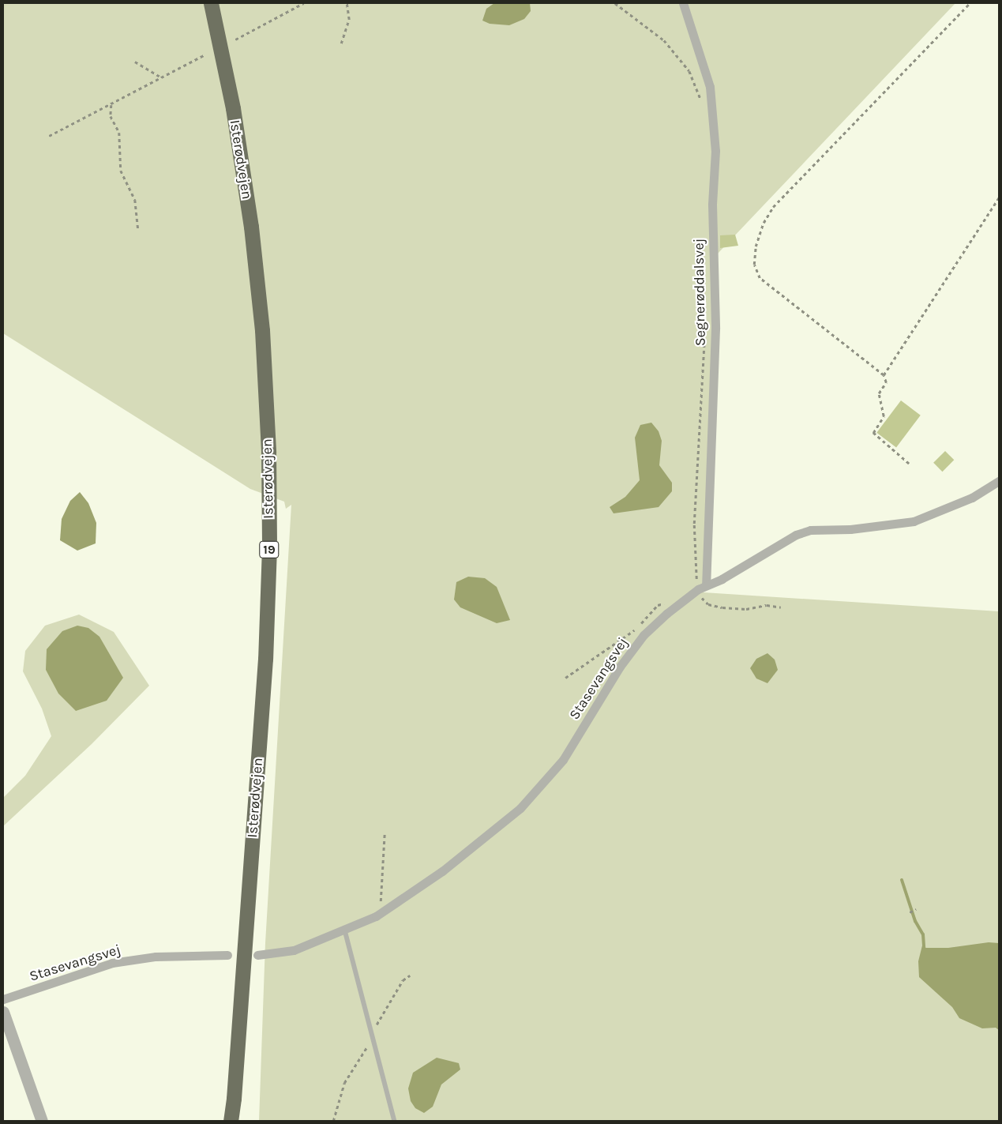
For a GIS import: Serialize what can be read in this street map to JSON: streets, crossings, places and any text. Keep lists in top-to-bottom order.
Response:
{
  "streets": {
    "highway": ["Isterødvejen", "19"],
    "street": ["Segnerøddalsvej", "Stasevangsvej"]
  },
  "crossings": [
    ["Segnerøddalsvej", "Stasevangsvej"]
  ]
}
